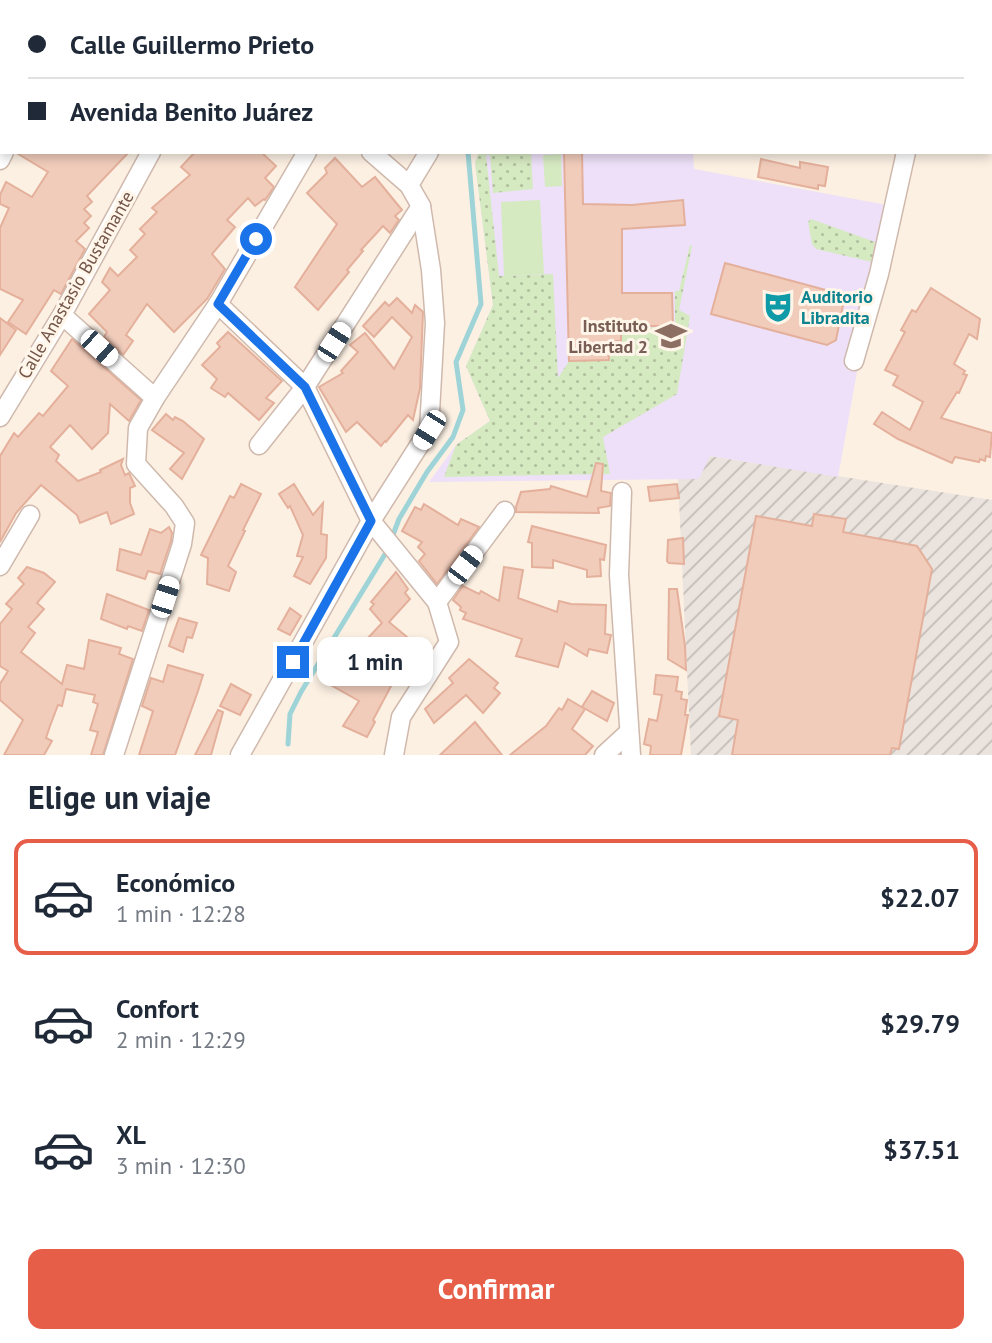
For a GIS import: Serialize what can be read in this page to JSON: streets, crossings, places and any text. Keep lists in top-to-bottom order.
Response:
{
  "streets": {
    "street": ["Calle Anastasio Bustamante"]
  },
  "places": {
    "theatre": ["Auditorio Libradita"],
    "school or university": ["Instituto Libertad 2"]
  },
  "page": {
    "banner": ["Calle Guillermo Prieto", "Avenida Benito Juárez"],
    "bubble": "1 min",
    "heading": "Elige un viaje",
    "list": [
      {
        "name": "Económico",
        "note": "1 min · 12:28",
        "value": "$22.07"
      },
      {
        "name": "Confort",
        "note": "2 min · 12:29",
        "value": "$29.79"
      },
      {
        "name": "XL",
        "note": "3 min · 12:30",
        "value": "$37.51"
      }
    ],
    "buttons": "Confirmar"
  }
}
